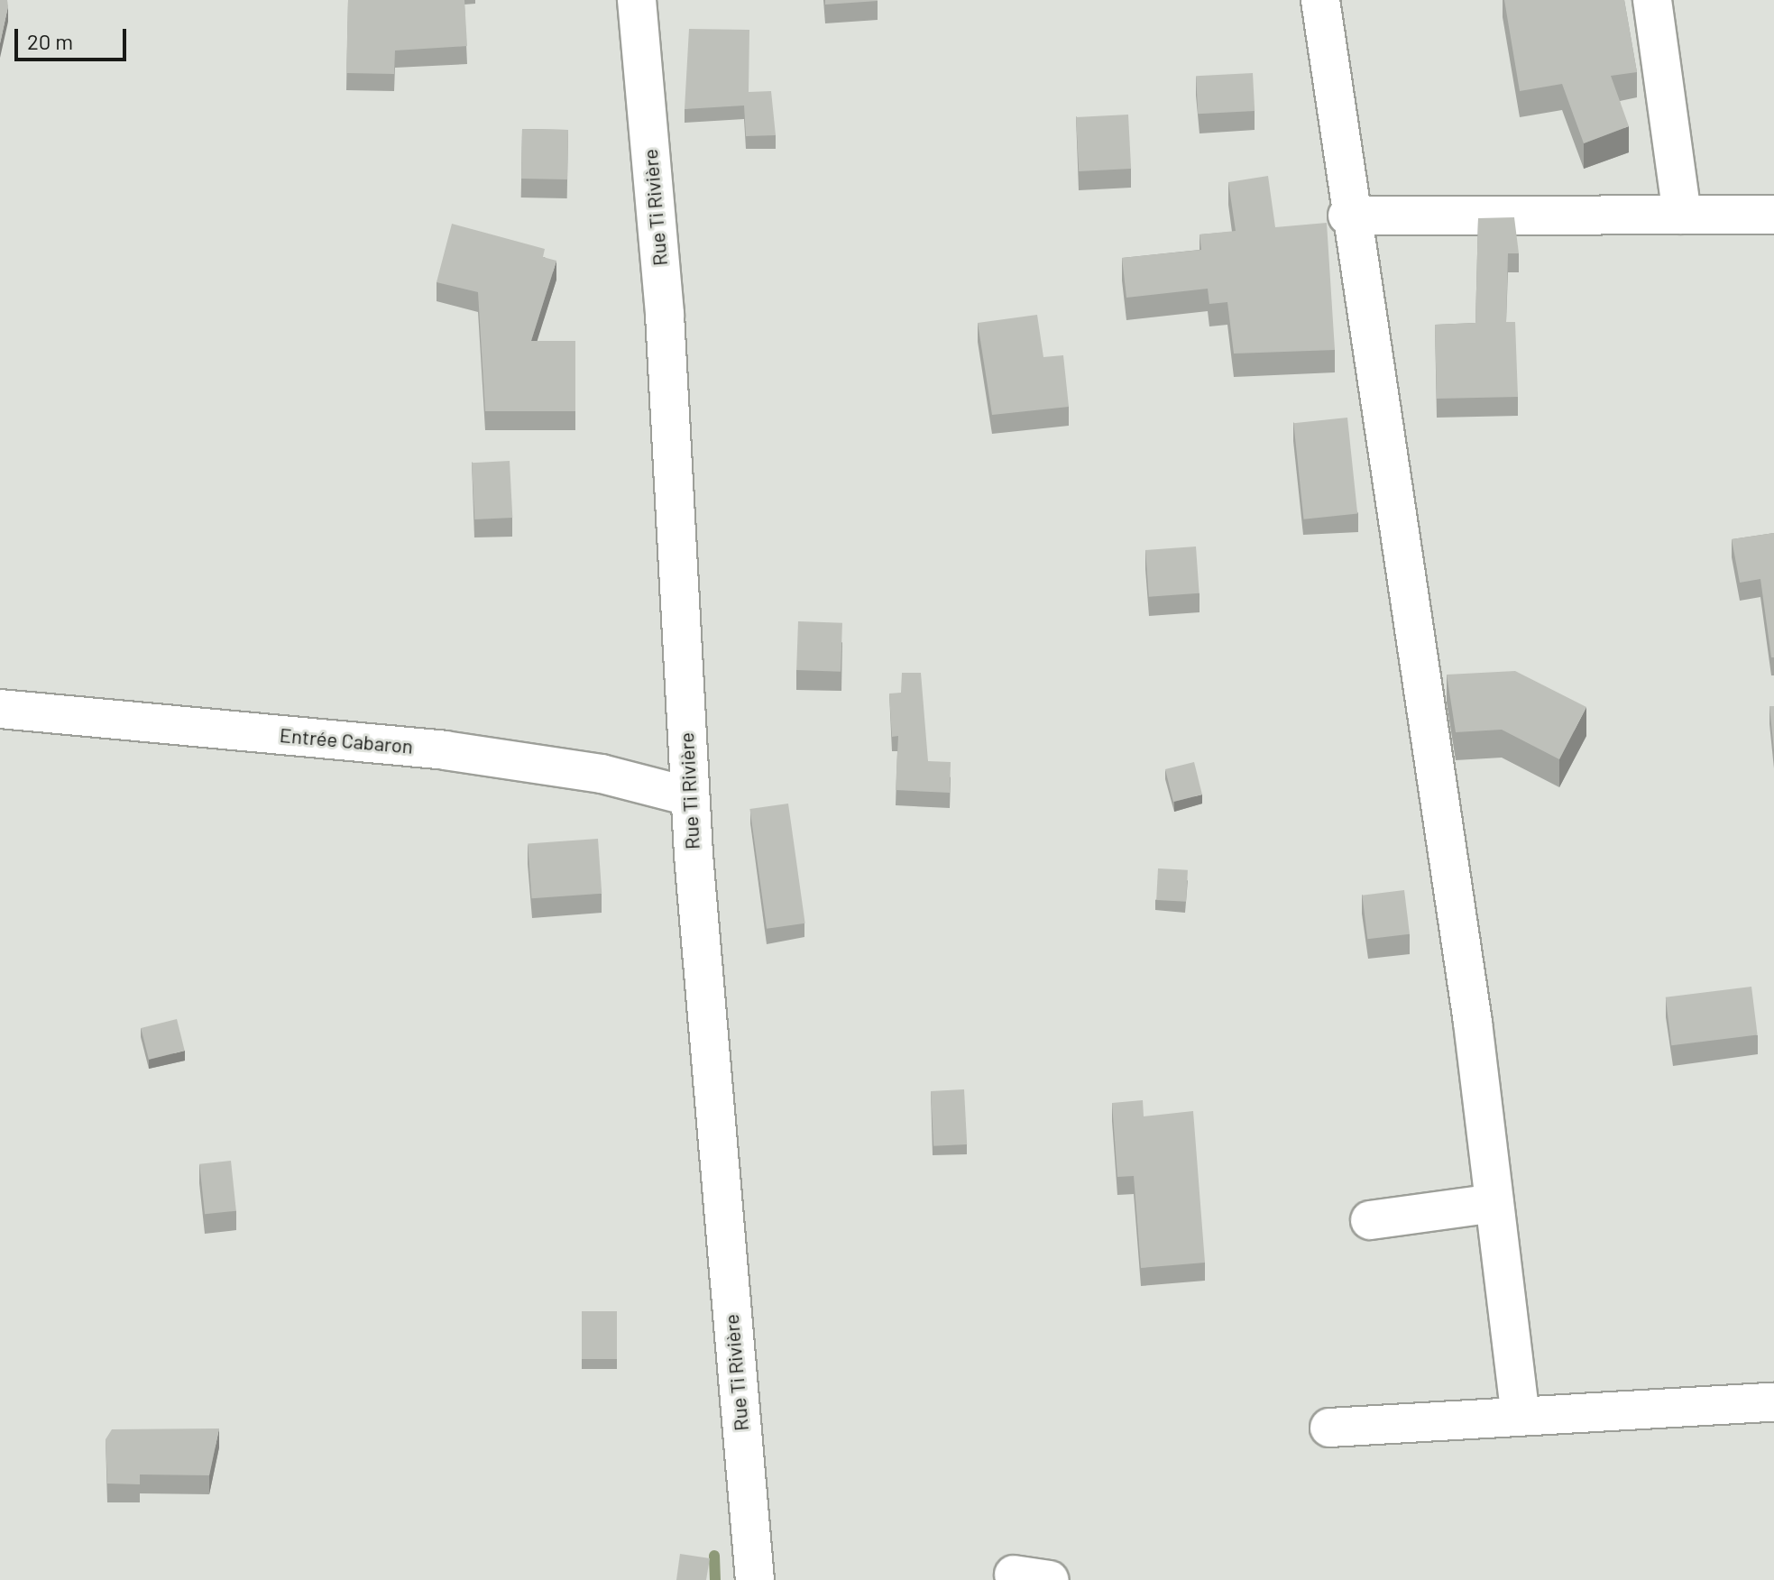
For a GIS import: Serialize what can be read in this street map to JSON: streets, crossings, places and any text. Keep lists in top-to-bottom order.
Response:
{
  "streets": {
    "street": ["Rue Ti Rivière", "Entrée Cabaron"]
  },
  "crossings": [
    ["Rue Ti Rivière", "Entrée Cabaron"]
  ],
  "scale_bar": "20 m"
}
